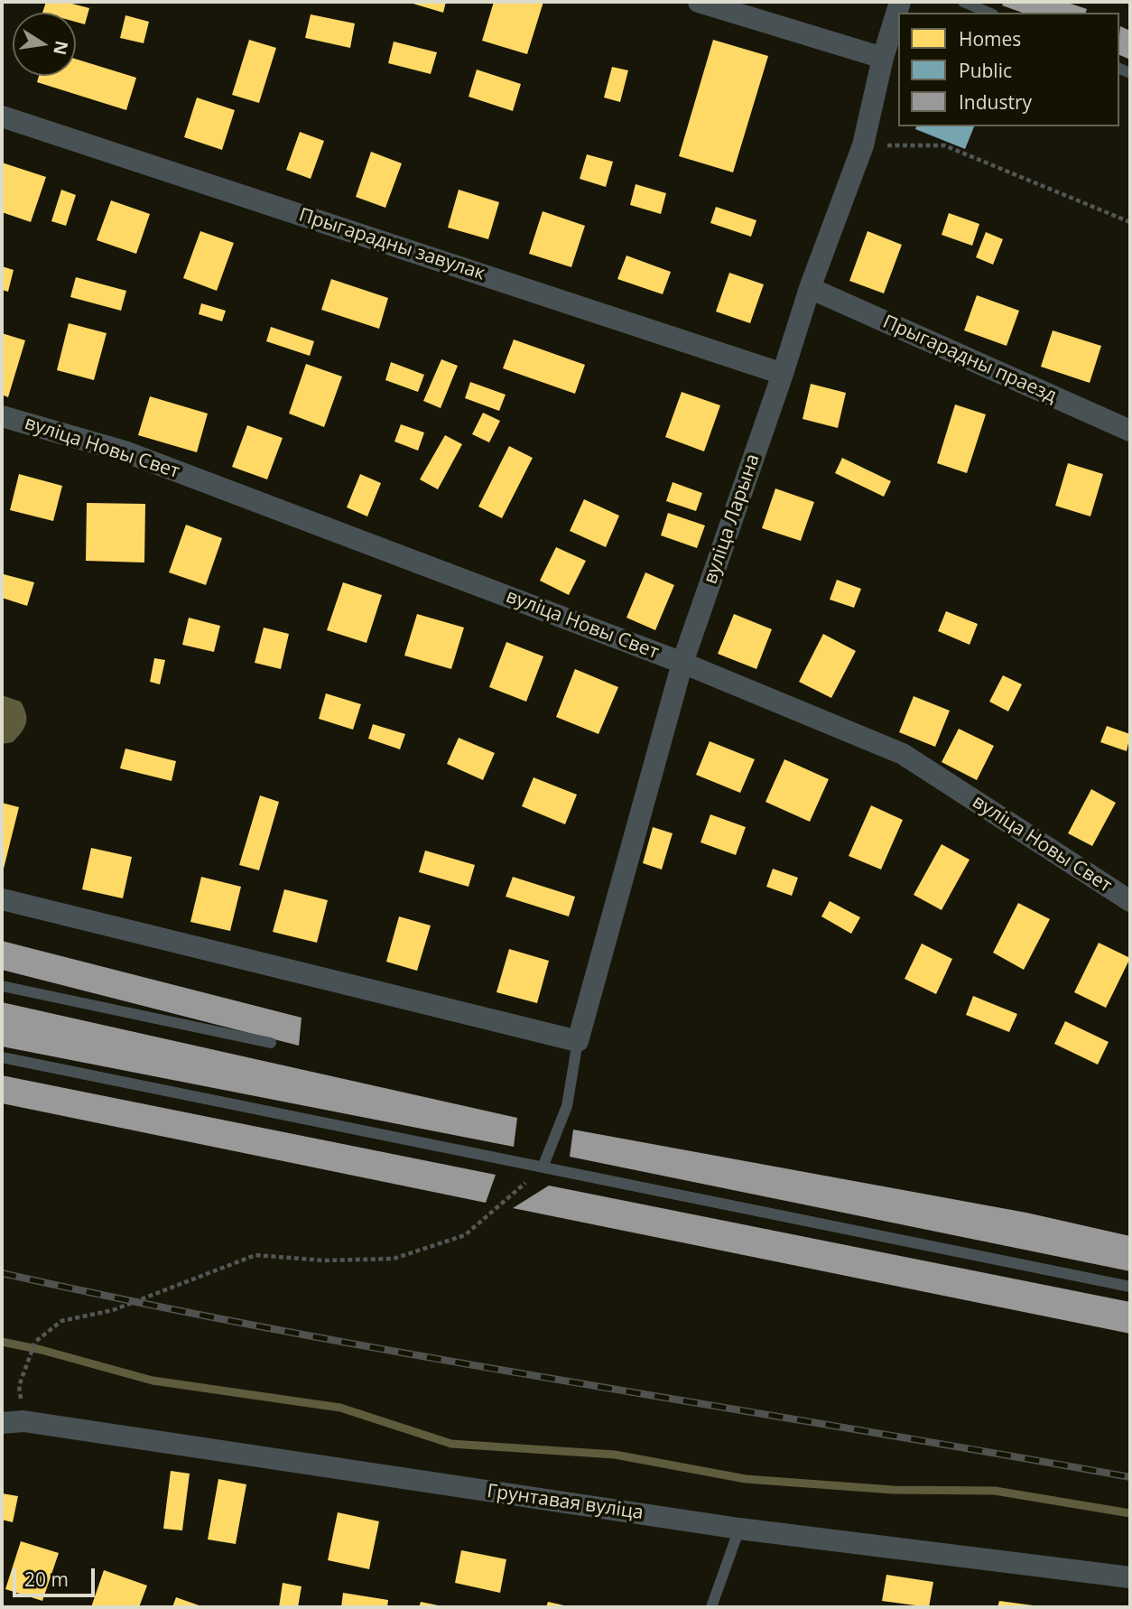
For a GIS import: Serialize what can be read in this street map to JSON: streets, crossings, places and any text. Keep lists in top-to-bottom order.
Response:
{
  "streets": {
    "street": [
      "Прыгарадны завулак",
      "Прыгарадны праезд",
      "вуліца Новы Свет",
      "вуліца Ларына",
      "Грунтавая вуліца"
    ]
  },
  "crossings": [
    ["Прыгарадны завулак", "вуліца Ларына"],
    ["Прыгарадны праезд", "вуліца Ларына"],
    ["вуліца Новы Свет", "вуліца Ларына"]
  ],
  "legend": ["Homes", "Public", "Industry"],
  "scale_bar": "20 m",
  "north": "right"
}
